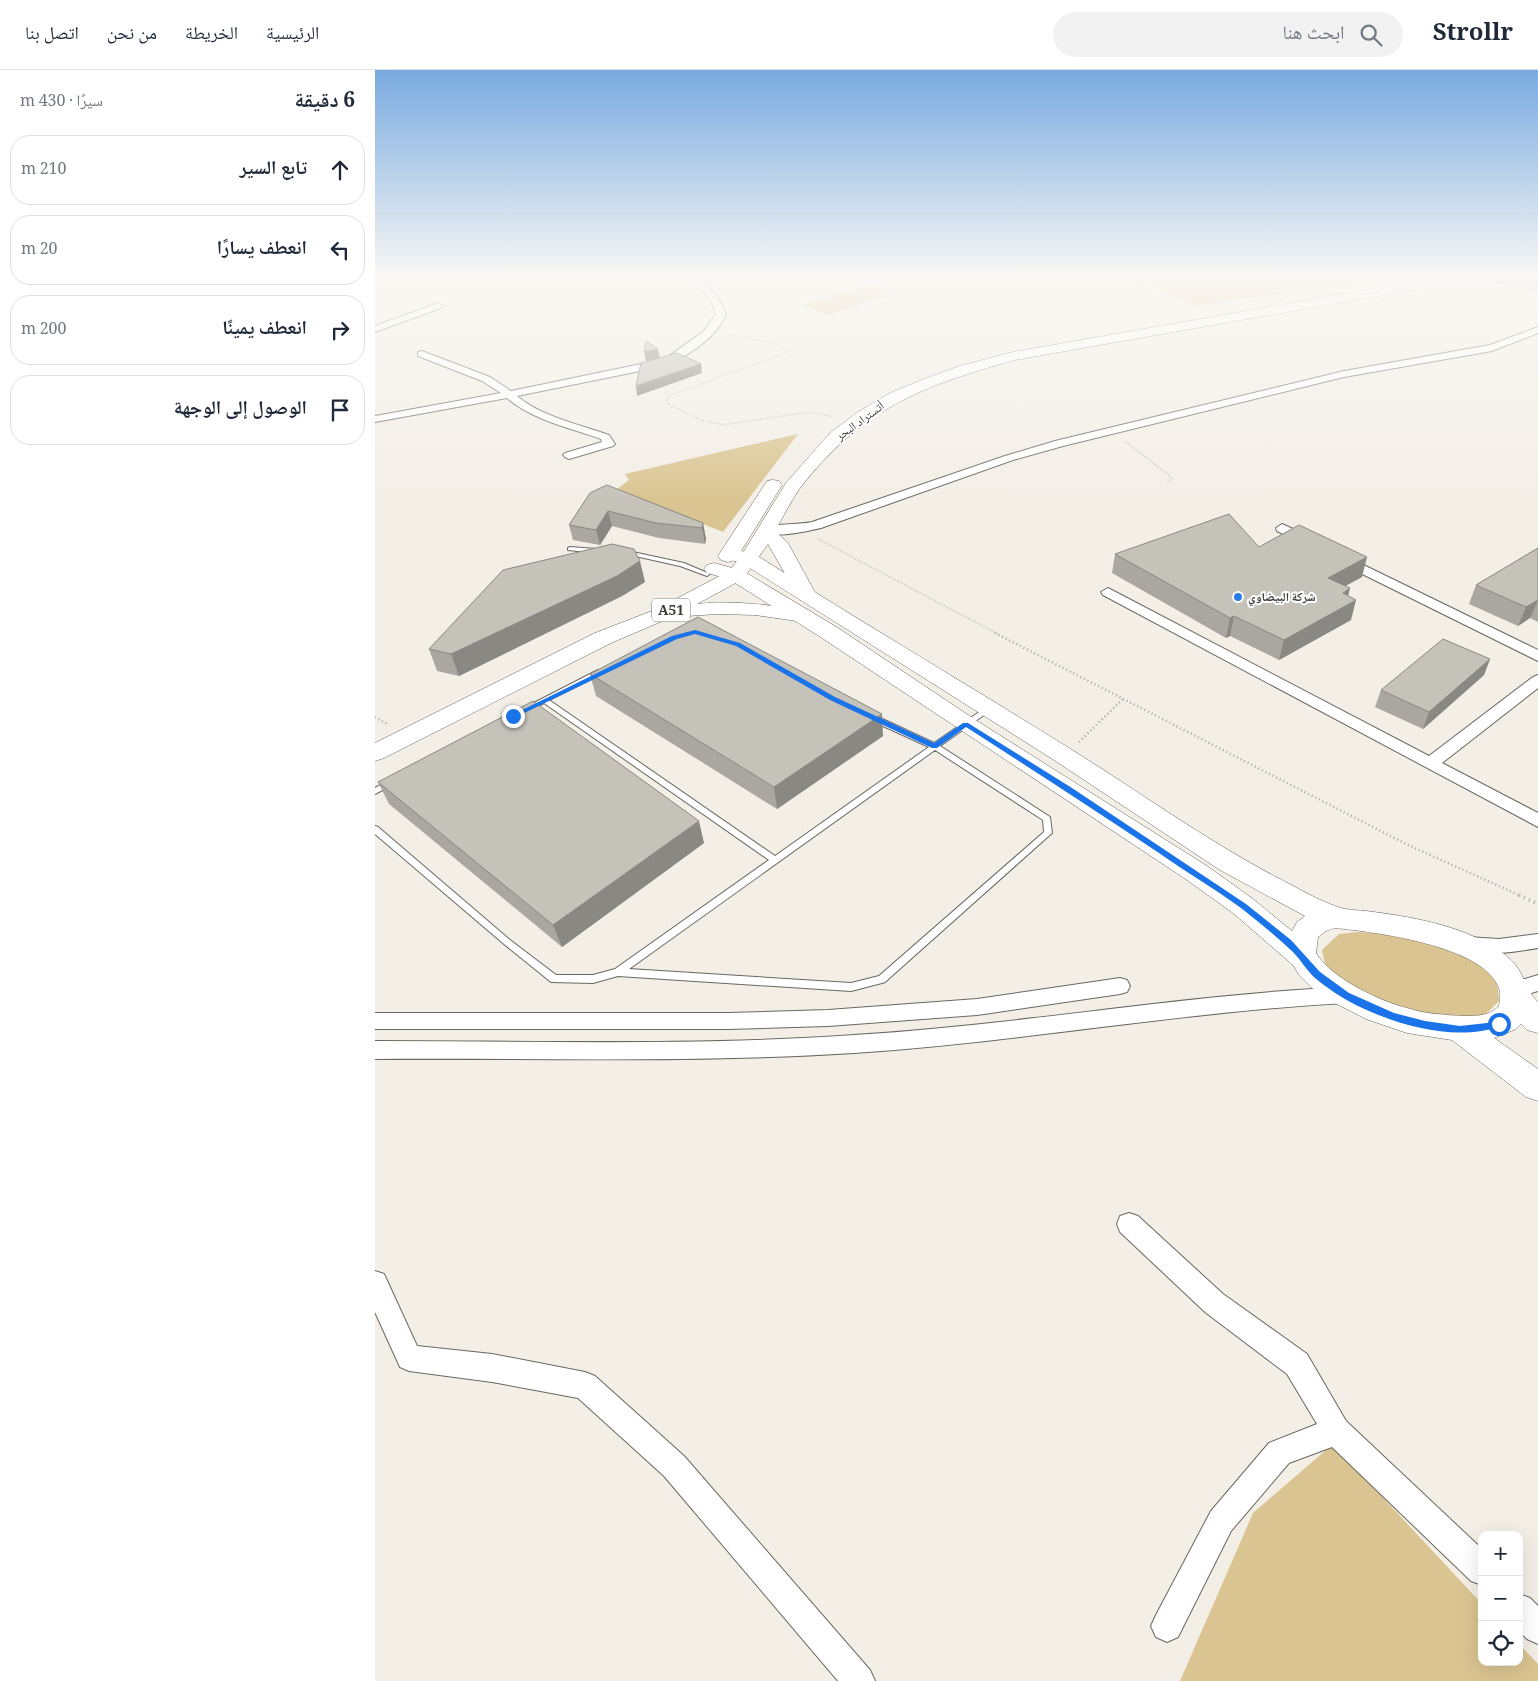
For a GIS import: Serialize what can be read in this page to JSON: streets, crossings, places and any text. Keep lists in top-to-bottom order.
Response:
{
  "streets": {
    "main road": ["أتستراد البحر", "A51"]
  },
  "crossings": [
    ["أتستراد البحر", "A51"]
  ],
  "places": ["شركة البيضاوي"],
  "page": {
    "header": "Strollr",
    "search": "ابحث هنا",
    "nav": [
      "الرئيسية",
      "الخريطة",
      "من نحن",
      "اتصل بنا"
    ],
    "heading": ["6 دقيقة", "سيرًا · 430 m"],
    "list": [
      ["تابع السير", "210 m"],
      ["انعطف يسارًا", "20 m"],
      ["انعطف يمينًا", "200 m"],
      "الوصول إلى الوجهة"
    ],
    "map_buttons": ["+", "−"]
  }
}
